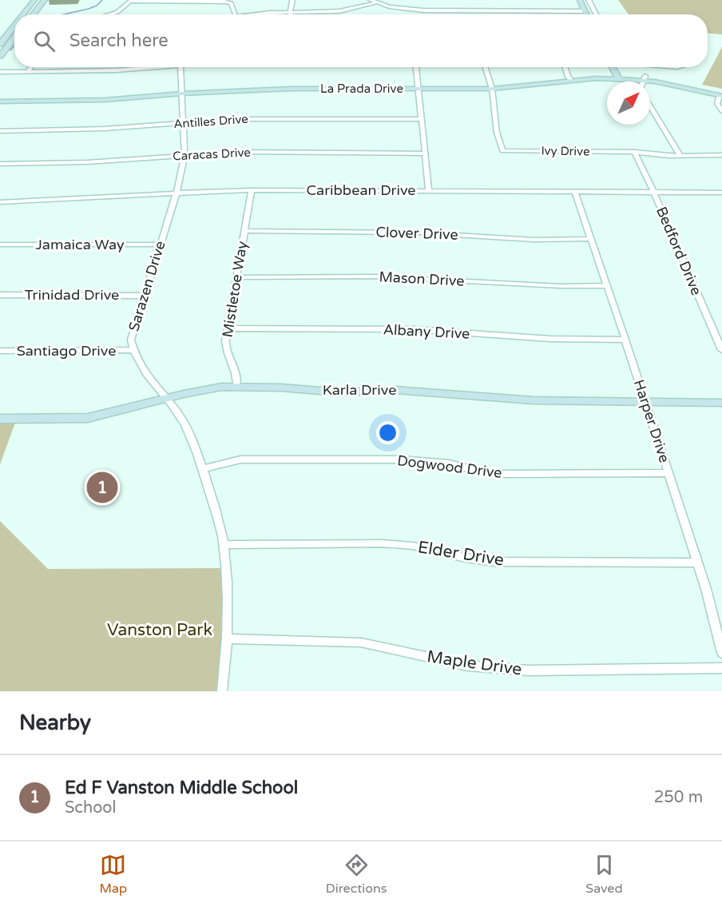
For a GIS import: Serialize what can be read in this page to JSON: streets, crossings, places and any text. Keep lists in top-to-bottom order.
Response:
{
  "streets": {
    "main road": ["La Prada Drive", "Karla Drive"],
    "street": [
      "Antilles Drive",
      "Ivy Drive",
      "Caracas Drive",
      "Caribbean Drive",
      "Clover Drive",
      "Jamaica Way",
      "Bedford Drive",
      "Mason Drive",
      "Sarazen Drive",
      "Mistletoe Way",
      "Trinidad Drive",
      "Albany Drive",
      "Santiago Drive",
      "Harper Drive",
      "Dogwood Drive",
      "Elder Drive",
      "Maple Drive"
    ]
  },
  "crossings": [
    ["La Prada Drive", "Ivy Drive"],
    ["La Prada Drive", "Sarazen Drive"],
    ["Antilles Drive", "Sarazen Drive"],
    ["Ivy Drive", "Bedford Drive"],
    ["Caracas Drive", "Sarazen Drive"],
    ["Caribbean Drive", "Bedford Drive"],
    ["Caribbean Drive", "Sarazen Drive"],
    ["Caribbean Drive", "Mistletoe Way"],
    ["Caribbean Drive", "Harper Drive"],
    ["Clover Drive", "Mistletoe Way"],
    ["Clover Drive", "Harper Drive"],
    ["Jamaica Way", "Sarazen Drive"],
    ["Mason Drive", "Mistletoe Way"],
    ["Mason Drive", "Harper Drive"],
    ["Sarazen Drive", "Trinidad Drive"],
    ["Sarazen Drive", "Santiago Drive"],
    ["Sarazen Drive", "Karla Drive"],
    ["Sarazen Drive", "Dogwood Drive"],
    ["Sarazen Drive", "Elder Drive"],
    ["Sarazen Drive", "Maple Drive"],
    ["Mistletoe Way", "Albany Drive"],
    ["Mistletoe Way", "Karla Drive"],
    ["Albany Drive", "Harper Drive"],
    ["Karla Drive", "Harper Drive"],
    ["Harper Drive", "Dogwood Drive"],
    ["Harper Drive", "Elder Drive"]
  ],
  "parks": ["Vanston Park"],
  "north": "top right",
  "page": {
    "search": "Search here",
    "pins": "1",
    "heading": "Nearby",
    "list": [
      {
        "mark": "1",
        "name": "Ed F Vanston Middle School",
        "note": "School",
        "value": "250 m"
      }
    ],
    "nav": ["Map", "Directions", "Saved"]
  }
}
